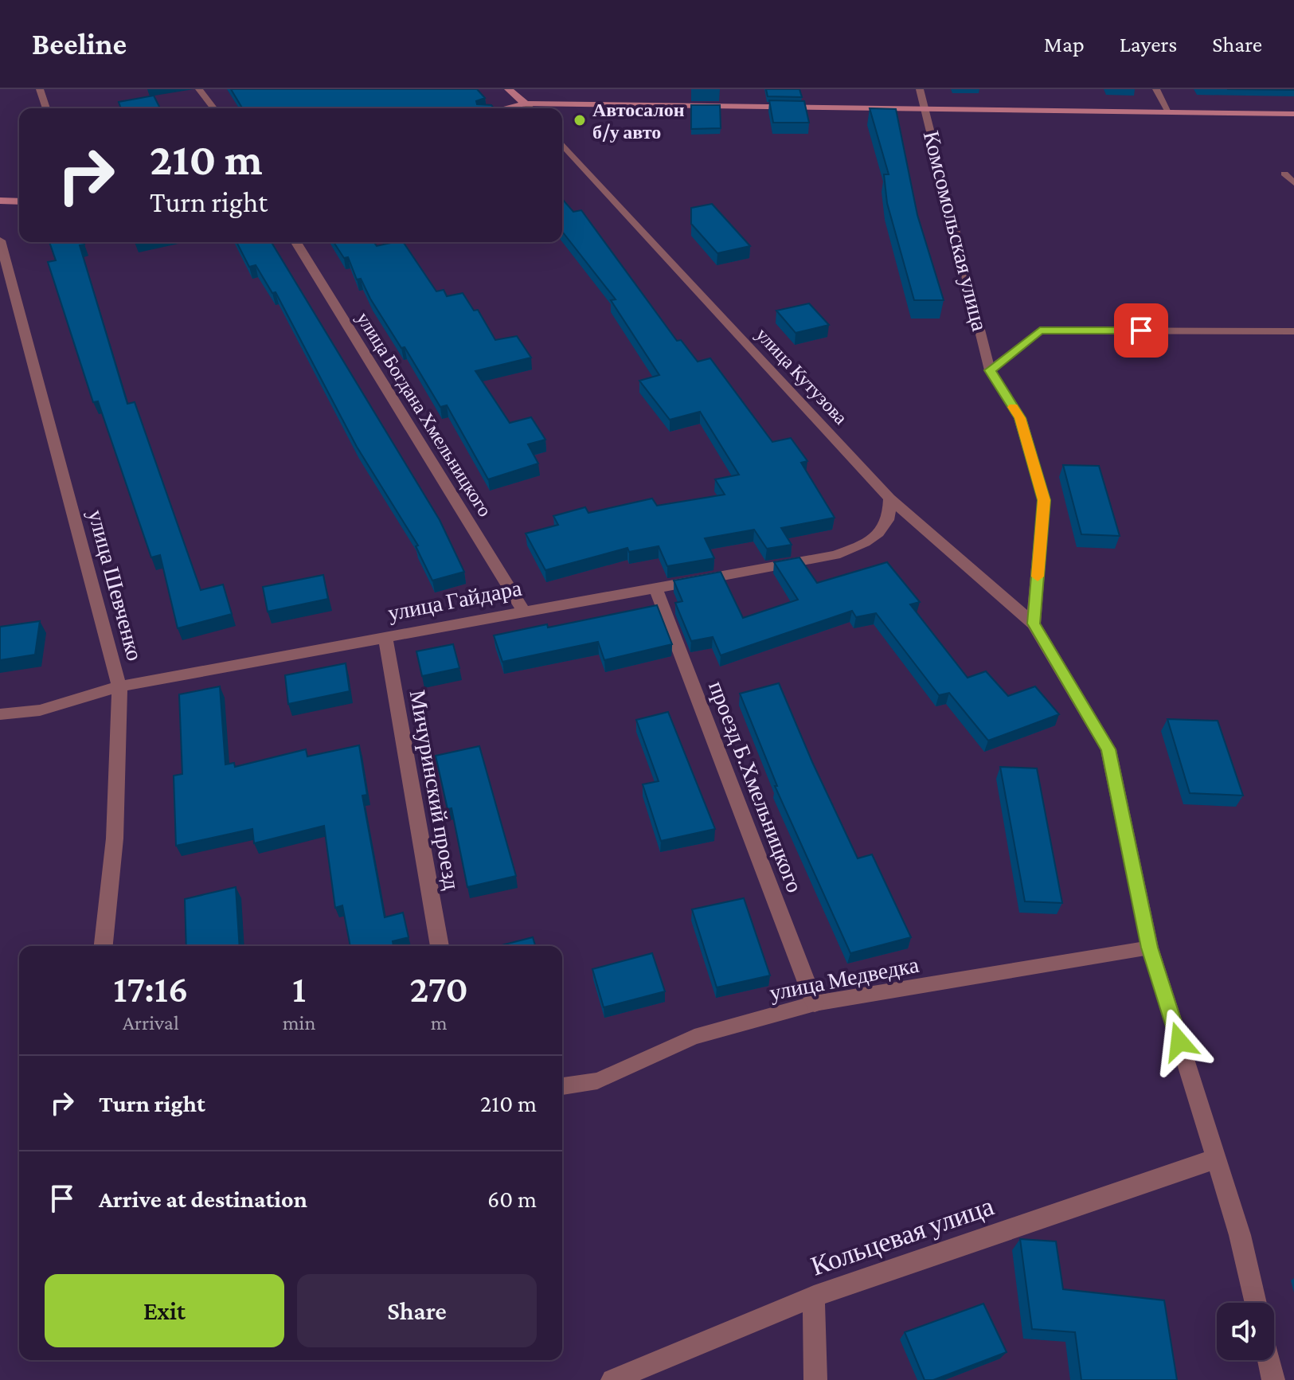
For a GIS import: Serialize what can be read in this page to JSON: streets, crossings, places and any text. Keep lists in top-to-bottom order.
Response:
{
  "streets": {
    "street": [
      "Комсомольская улица",
      "улица Кутузова",
      "улица Богдана Хмельницкого",
      "улица Шевченко",
      "улица Гайдара",
      "проезд Б.Хмельницкого",
      "Мичуринский проезд",
      "Кольцевая улица"
    ],
    "lane": ["улица Медведка"]
  },
  "crossings": [
    ["Комсомольская улица", "улица Кутузова"],
    ["улица Кутузова", "улица Гайдара"],
    ["улица Богдана Хмельницкого", "улица Гайдара"],
    ["улица Шевченко", "улица Гайдара"],
    ["улица Гайдара", "проезд Б.Хмельницкого"],
    ["улица Гайдара", "Мичуринский проезд"],
    ["проезд Б.Хмельницкого", "улица Медведка"]
  ],
  "places": ["Автосалон б/у авто"],
  "page": {
    "header": "Beeline",
    "nav": ["Map", "Layers", "Share"],
    "turn": ["210 m", "Turn right"],
    "eta": [
      "17:16",
      "Arrival",
      "1",
      "min",
      "270",
      "m"
    ],
    "list": [
      {
        "name": "Turn right",
        "value": "210 m"
      },
      {
        "name": "Arrive at destination",
        "value": "60 m"
      }
    ],
    "buttons": ["Exit", "Share"]
  }
}
